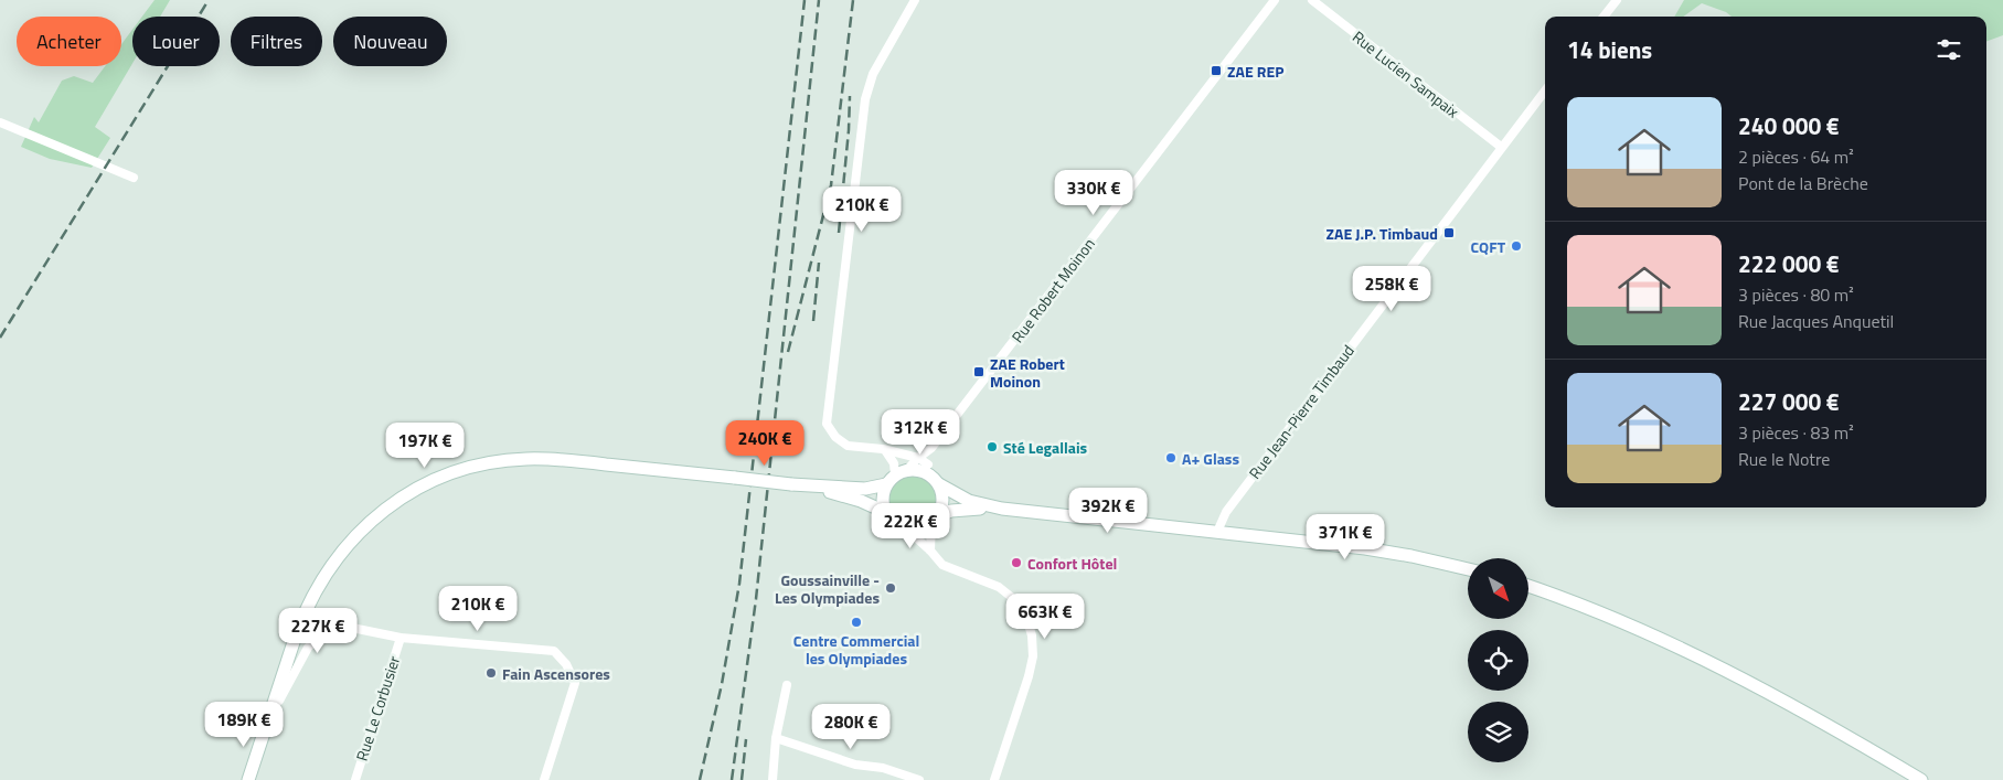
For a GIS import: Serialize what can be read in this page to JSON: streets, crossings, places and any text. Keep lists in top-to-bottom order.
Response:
{
  "streets": {
    "street": [
      "Rue Lucien Sampaix",
      "Rue Robert Moinon",
      "Rue Jean-Pierre Timbaud",
      "Rue Le Corbusier"
    ]
  },
  "crossings": [
    ["Rue Lucien Sampaix", "Rue Jean-Pierre Timbaud"]
  ],
  "places": {
    "transit": ["ZAE REP", "ZAE J.P. Timbaud", "ZAE Robert Moinon"],
    "other": [
      "CQFT",
      "Sté Legallais",
      "A+ Glass",
      "Confort Hôtel",
      "Goussainville - Les Olympiades",
      "Centre Commercial les Olympiades",
      "Fain Ascensores"
    ]
  },
  "north": "bottom right",
  "page": {
    "chip": [
      "Acheter",
      "Louer",
      "Filtres",
      "Nouveau"
    ],
    "heading": "14 biens",
    "list": [
      {
        "name": "240 000 €",
        "note": "2 pièces · 64 m² · Pont de la Brèche"
      },
      {
        "name": "222 000 €",
        "note": "3 pièces · 80 m² · Rue Jacques Anquetil"
      },
      {
        "name": "227 000 €",
        "note": "3 pièces · 83 m² · Rue le Notre"
      }
    ],
    "price": [
      "330K €",
      "210K €",
      "258K €",
      "312K €",
      "240K €",
      "197K €",
      "392K €",
      "222K €",
      "371K €",
      "210K €",
      "663K €",
      "227K €",
      "189K €",
      "280K €"
    ]
  }
}
